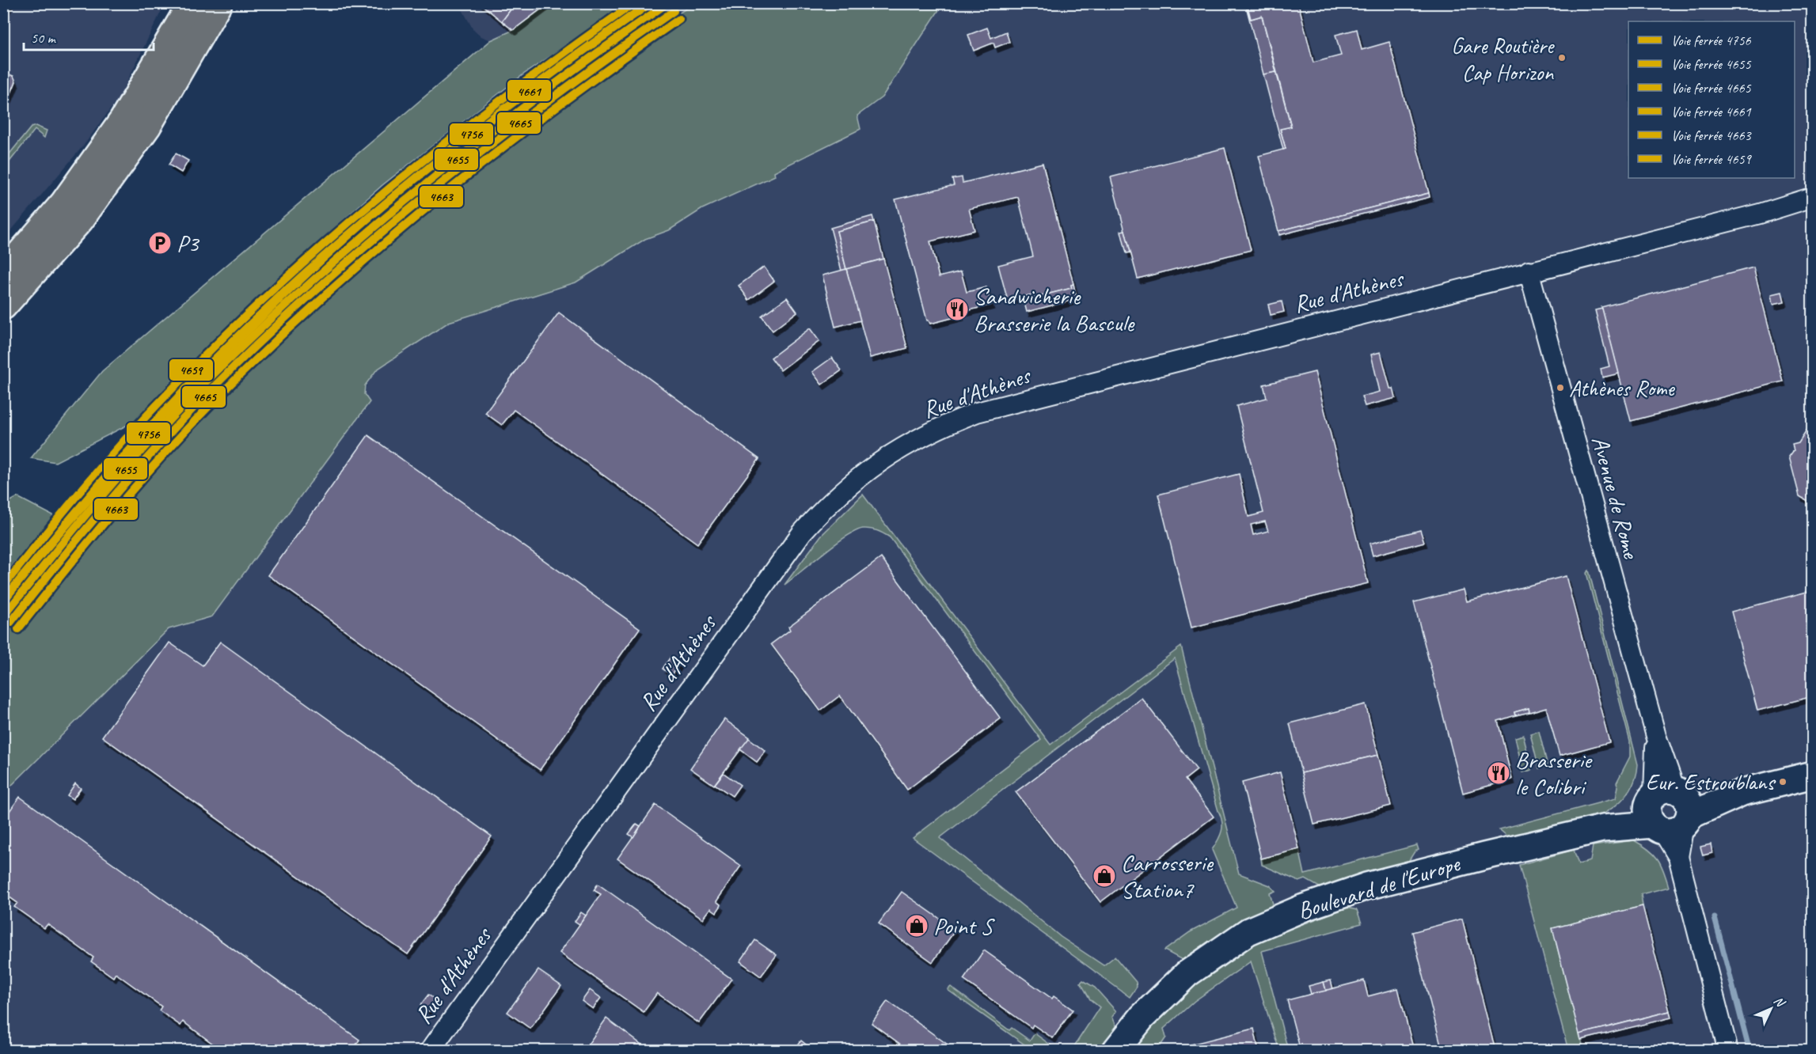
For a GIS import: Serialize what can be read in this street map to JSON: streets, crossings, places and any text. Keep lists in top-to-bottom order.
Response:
{
  "streets": {
    "street": ["Rue d'Athènes", "Avenue de Rome", "Boulevard de l'Europe"]
  },
  "crossings": [
    ["Rue d'Athènes", "Avenue de Rome"],
    ["Avenue de Rome", "Boulevard de l'Europe"]
  ],
  "places": {
    "other": ["Gare Routière Cap Horizon", "Athènes Rome", "Eur. Estroublans"],
    "parking": ["P3"],
    "restaurant": ["Sandwicherie Brasserie la Bascule", "Brasserie le Colibri"],
    "shop": ["Carrosserie Station7", "Point S"]
  },
  "lines": [
    "rail line 4756",
    "rail line 4655",
    "rail line 4661",
    "rail line 4659",
    "rail line 4665",
    "rail line 4663"
  ],
  "legend": [
    "Voie ferrée 4756",
    "Voie ferrée 4655",
    "Voie ferrée 4665",
    "Voie ferrée 4661",
    "Voie ferrée 4663",
    "Voie ferrée 4659"
  ],
  "scale_bar": "50 m",
  "north": "top right"
}
